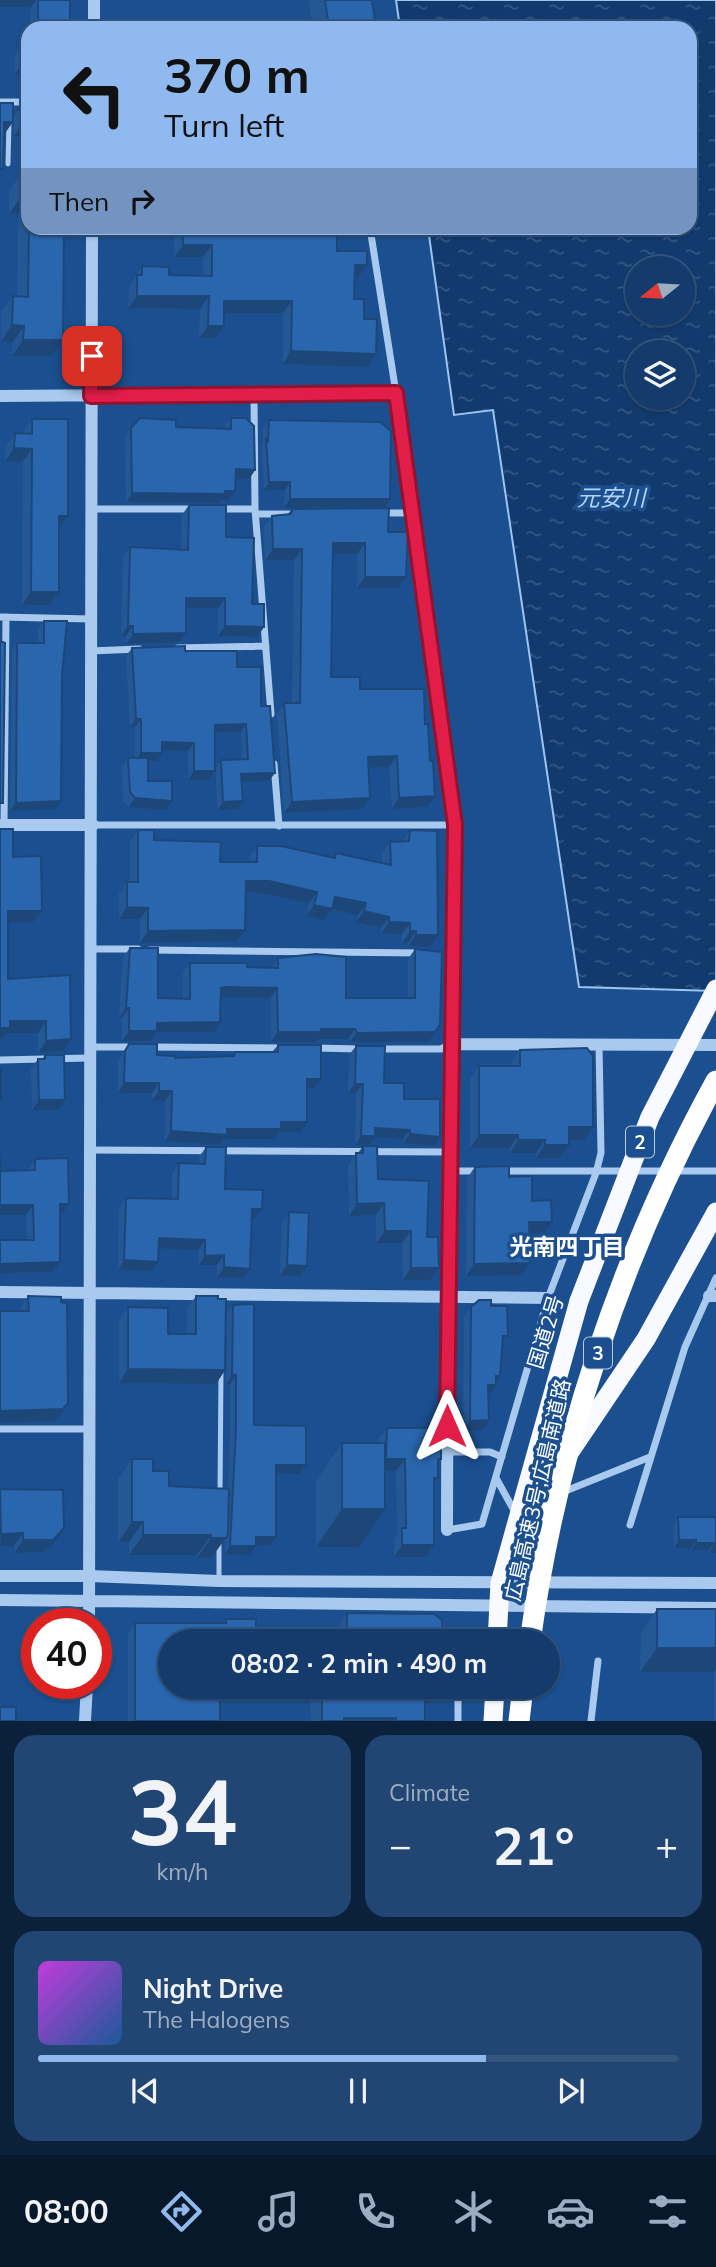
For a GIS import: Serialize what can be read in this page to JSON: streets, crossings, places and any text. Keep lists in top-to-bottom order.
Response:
{
  "streets": {
    "highway": [
      "2",
      "国道2号",
      "3",
      "広島高速3号;広島南道路"
    ]
  },
  "districts": ["光南四丁目"],
  "water": ["元安川"],
  "north": "left",
  "page": {
    "turn": ["370 m", "Turn left"],
    "then": "Then",
    "limit": "40",
    "trip": "08:02 · 2 min · 490 m",
    "tile": [
      ["34", "km/h"],
      "Climate"
    ],
    "heat": ["−", "21°", "+"],
    "song": ["Night Drive", "The Halogens"],
    "tabs": "08:00"
  }
}
